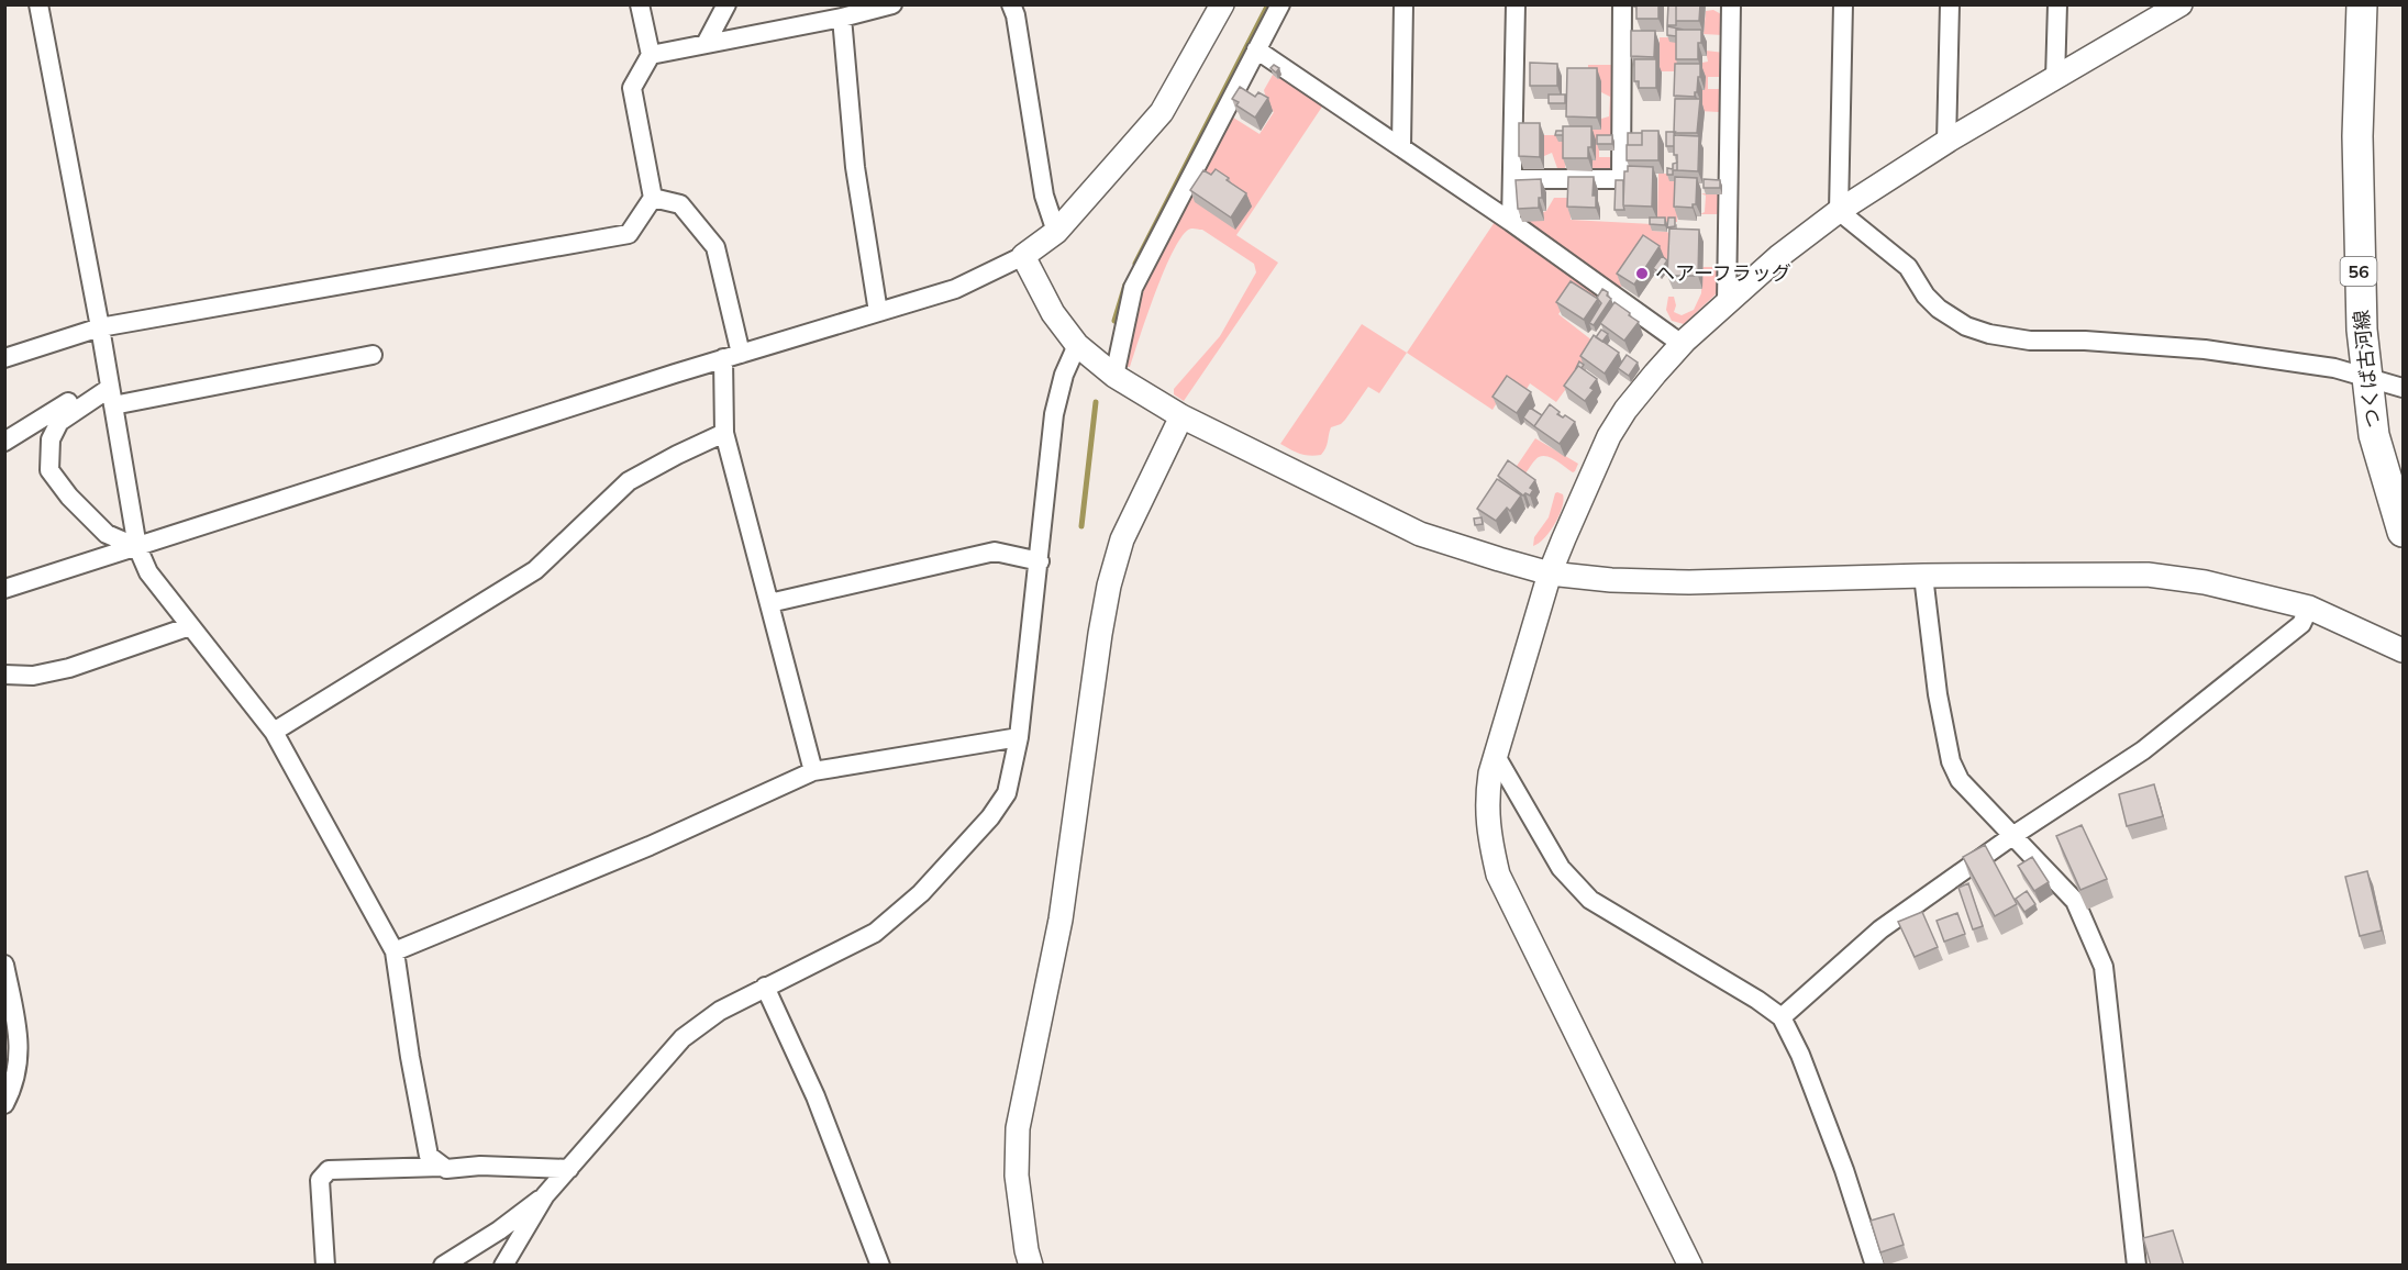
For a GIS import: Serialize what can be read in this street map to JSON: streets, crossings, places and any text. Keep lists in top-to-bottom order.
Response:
{
  "streets": {
    "main road": ["56", "つくば古河線"]
  },
  "places": ["ヘアーフラッグ"]
}
